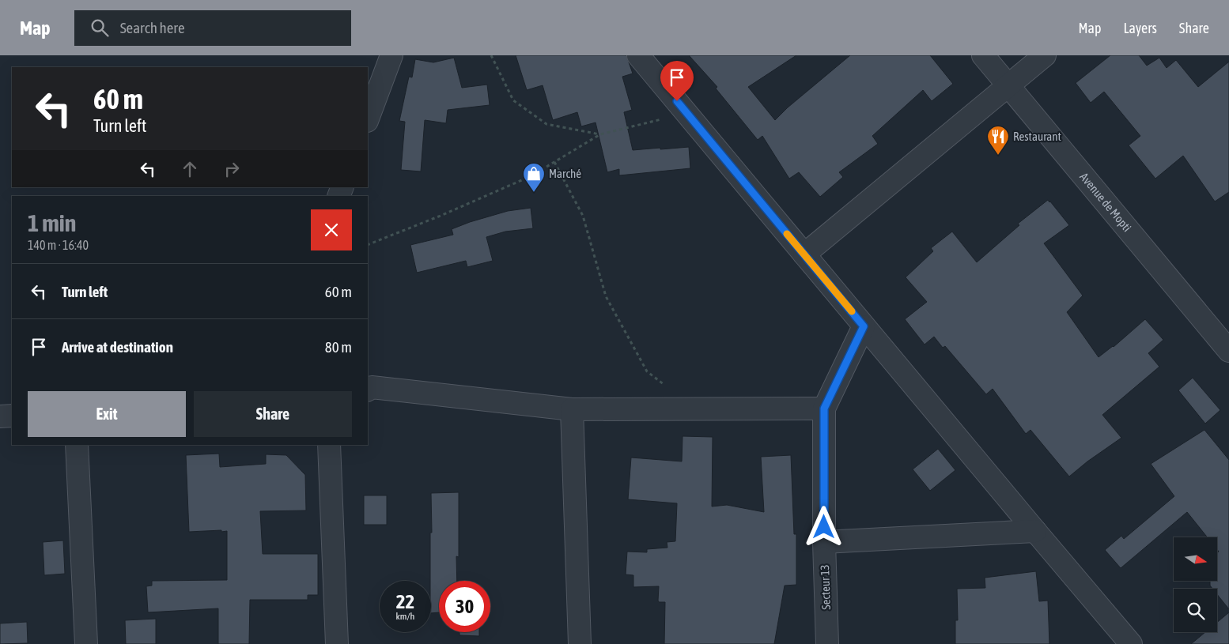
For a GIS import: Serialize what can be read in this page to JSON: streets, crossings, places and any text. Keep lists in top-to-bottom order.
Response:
{
  "streets": {
    "street": ["Avenue de Mopti", "Secteur 13"]
  },
  "places": {
    "restaurant": ["Restaurant"],
    "shop": ["Marché"]
  },
  "north": "right",
  "page": {
    "header": "Map",
    "search": "Search here",
    "nav": ["Map", "Layers", "Share"],
    "turn": ["60 m", "Turn left"],
    "heading": ["1 min", "140 m · 16:40"],
    "list": [
      {
        "name": "Turn left",
        "value": "60 m"
      },
      {
        "name": "Arrive at destination",
        "value": "80 m"
      }
    ],
    "buttons": ["Exit", "Share"],
    "speed": "22 km/h",
    "limit": "30"
  }
}
